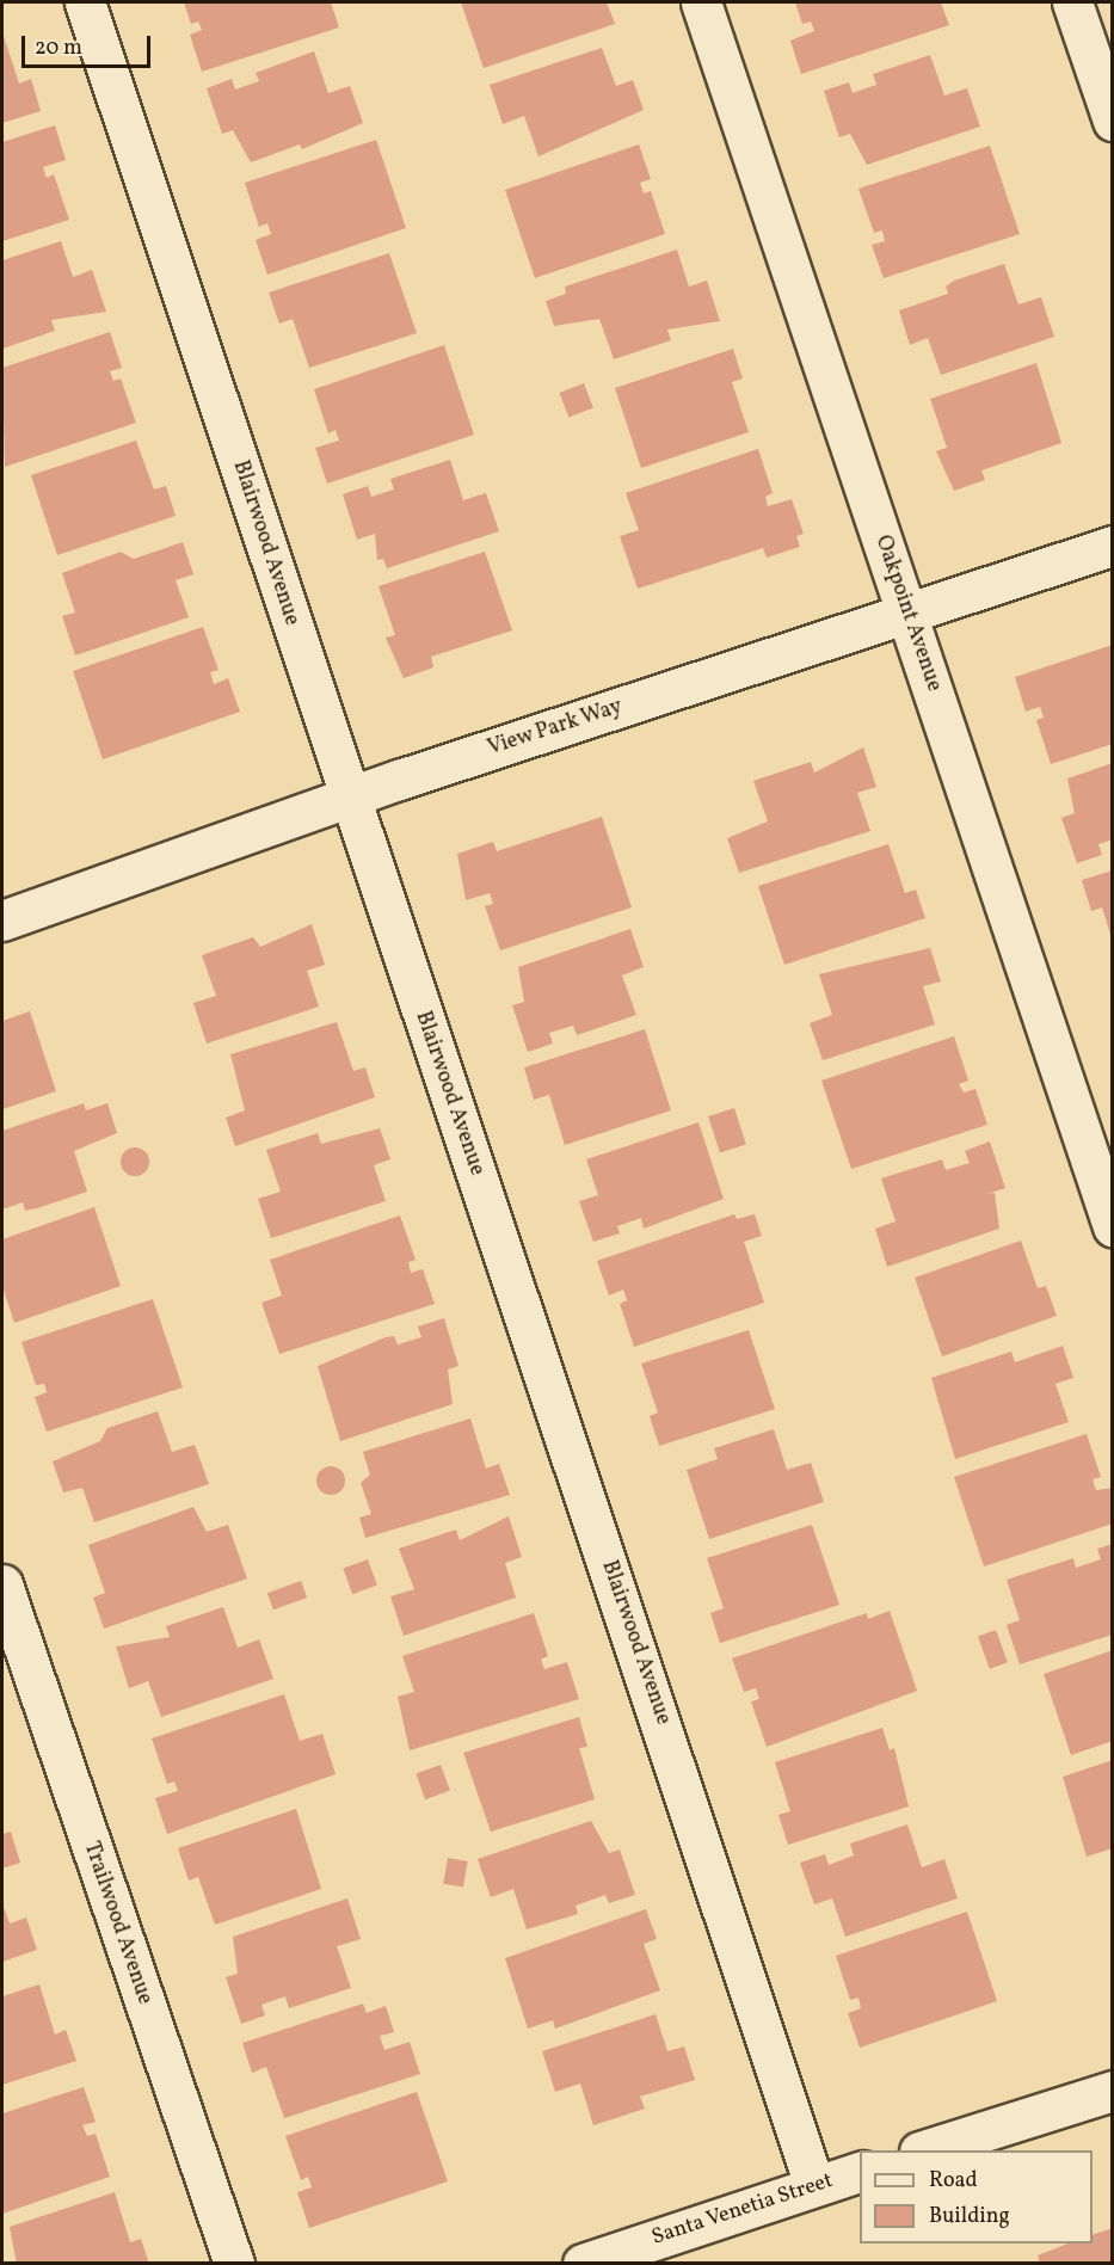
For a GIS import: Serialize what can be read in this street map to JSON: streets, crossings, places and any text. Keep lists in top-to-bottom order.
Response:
{
  "streets": {
    "street": [
      "Blairwood Avenue",
      "Oakpoint Avenue",
      "View Park Way",
      "Trailwood Avenue",
      "Santa Venetia Street"
    ]
  },
  "crossings": [
    ["Blairwood Avenue", "View Park Way"],
    ["Blairwood Avenue", "Santa Venetia Street"],
    ["Oakpoint Avenue", "View Park Way"]
  ],
  "legend": ["Road", "Building"],
  "scale_bar": "20 m"
}
